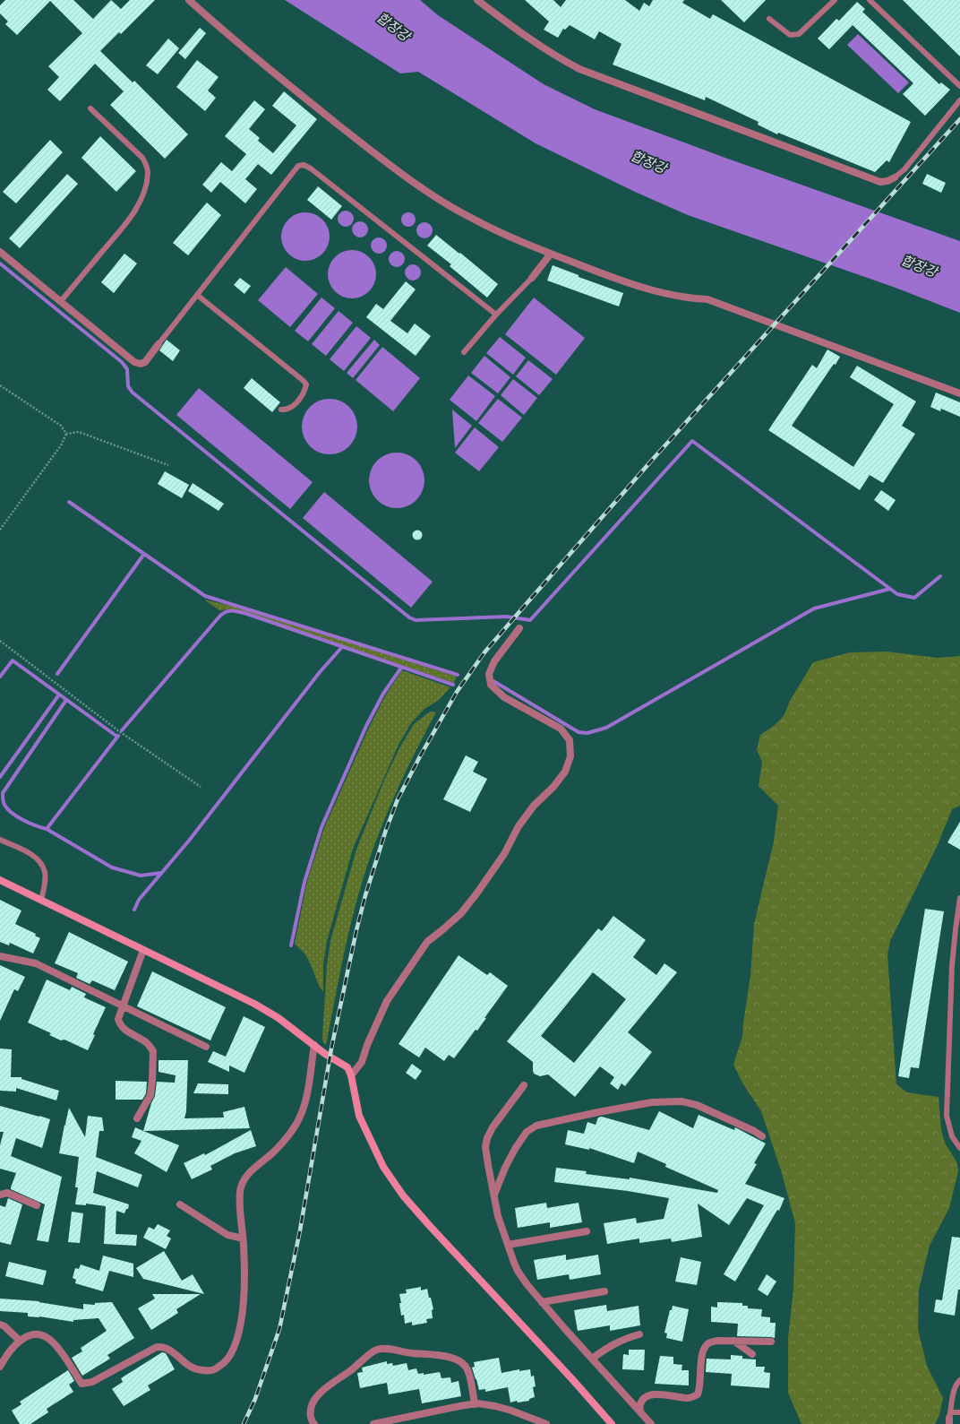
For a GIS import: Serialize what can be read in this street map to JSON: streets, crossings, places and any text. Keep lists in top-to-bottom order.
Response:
{
  "water": ["합장강"]
}
